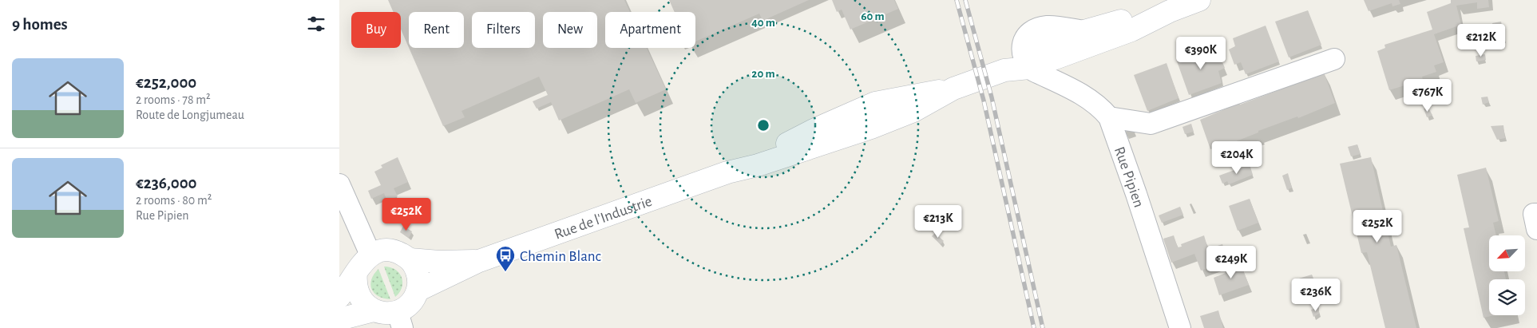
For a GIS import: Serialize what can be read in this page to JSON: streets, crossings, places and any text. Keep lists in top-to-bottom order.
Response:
{
  "streets": {
    "street": ["Rue Pipien", "Rue de l'Industrie"]
  },
  "crossings": [
    ["Rue Pipien", "Rue de l'Industrie"]
  ],
  "places": {
    "bus stop": ["Chemin Blanc"]
  },
  "north": "bottom left",
  "page": {
    "heading": "9 homes",
    "chip": [
      "Buy",
      "Rent",
      "Filters",
      "New",
      "Apartment"
    ],
    "price": [
      "€212K",
      "€390K",
      "€767K",
      "€204K",
      "€252K",
      "€213K",
      "€252K",
      "€249K",
      "€236K"
    ],
    "list": [
      {
        "name": "€252,000",
        "note": "2 rooms · 78 m² · Route de Longjumeau"
      },
      {
        "name": "€236,000",
        "note": "2 rooms · 80 m² · Rue Pipien"
      }
    ]
  },
  "rings": ["60 m", "40 m", "20 m"]
}
